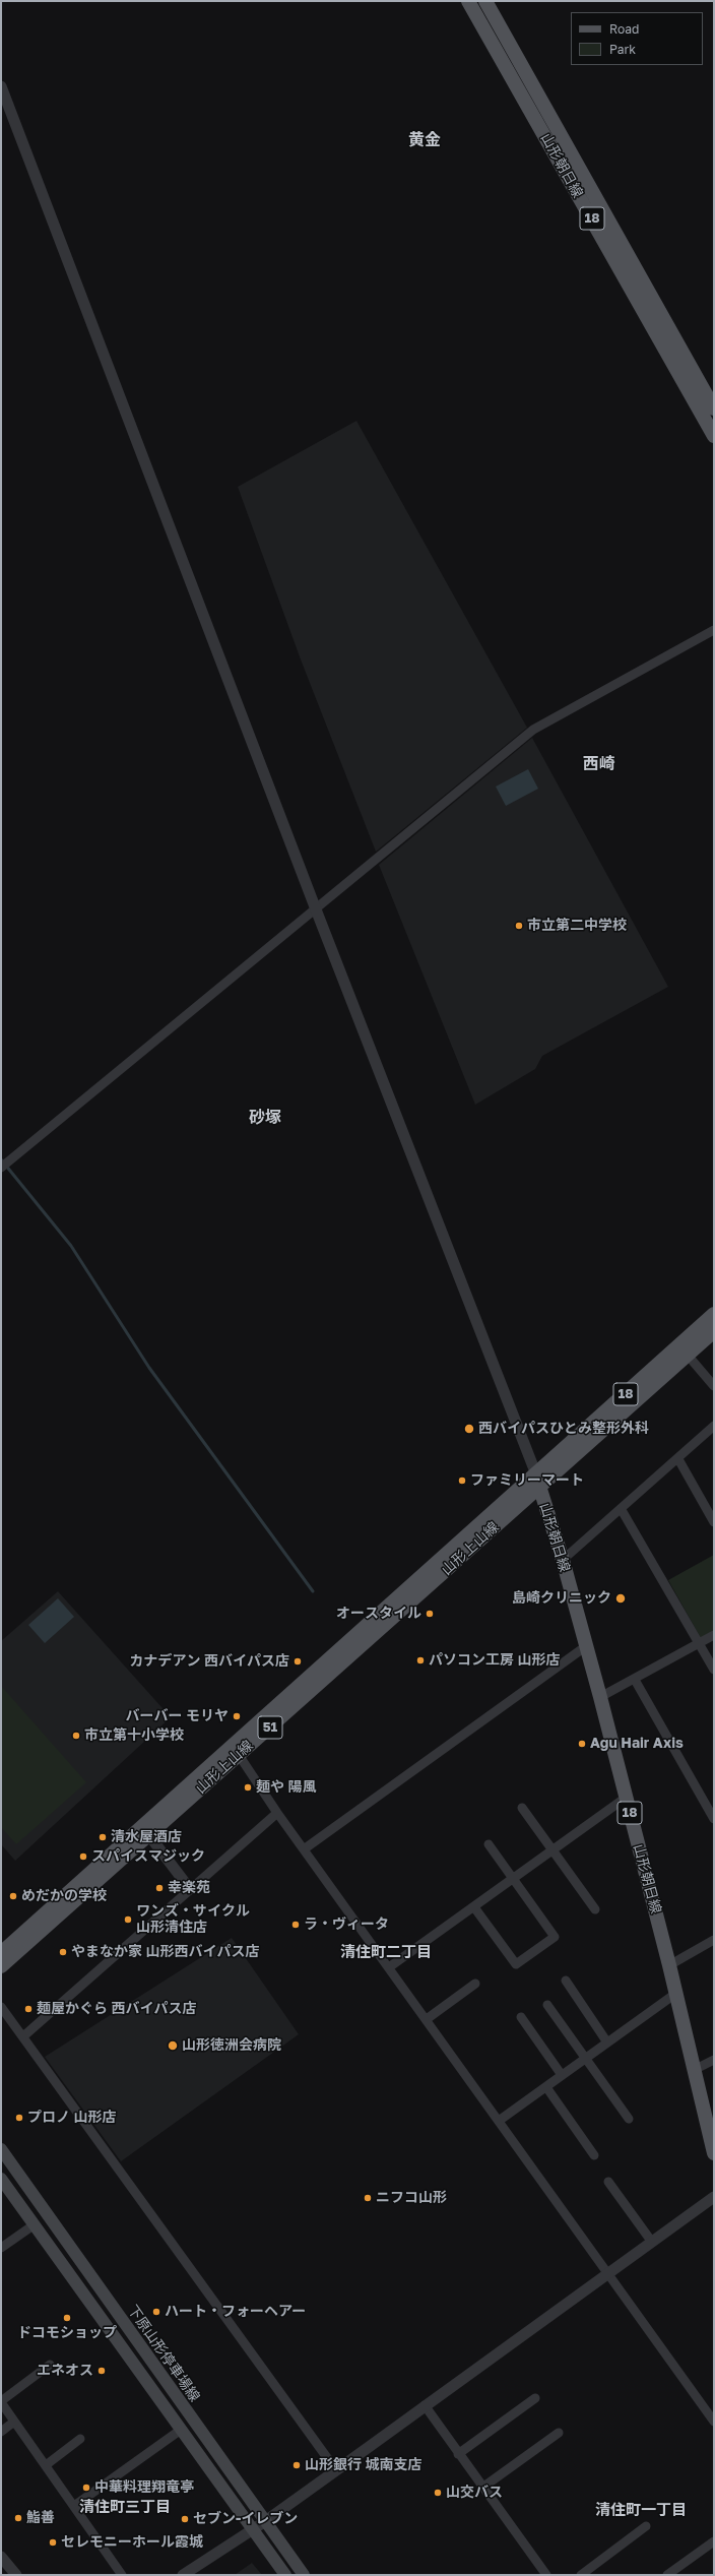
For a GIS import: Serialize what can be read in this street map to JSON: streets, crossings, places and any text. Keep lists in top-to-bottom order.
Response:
{
  "streets": {
    "main road": [
      "山形朝日線",
      "18",
      "山形上山線",
      "51",
      "下原山形停車場線"
    ]
  },
  "crossings": [
    ["山形朝日線", "山形上山線"]
  ],
  "districts": [
    "黄金",
    "西崎",
    "砂塚",
    "清住町二丁目",
    "清住町三丁目",
    "清住町一丁目"
  ],
  "places": [
    "市立第二中学校",
    "西バイパスひとみ整形外科",
    "ファミリーマート",
    "島崎クリニック",
    "オースタイル",
    "パソコン工房 山形店",
    "カナデアン 西バイパス店",
    "バーバー モリヤ",
    "市立第十小学校",
    "Agu Hair Axis",
    "麺や 陽風",
    "清水屋酒店",
    "スパイスマジック",
    "幸楽苑",
    "めだかの学校",
    "ワンズ・サイクル 山形清住店",
    "ラ・ヴィータ",
    "やまなか家 山形西バイパス店",
    "麺屋かぐら 西バイパス店",
    "山形徳洲会病院",
    "プロノ 山形店",
    "ニフコ山形",
    "ハート・フォーヘアー",
    "ドコモショップ",
    "エネオス",
    "山形銀行 城南支店",
    "中華料理翔竜亭",
    "山交バス",
    "鮨善",
    "セブン-イレブン",
    "セレモニーホール霞城"
  ],
  "legend": ["Road", "Park"]
}
